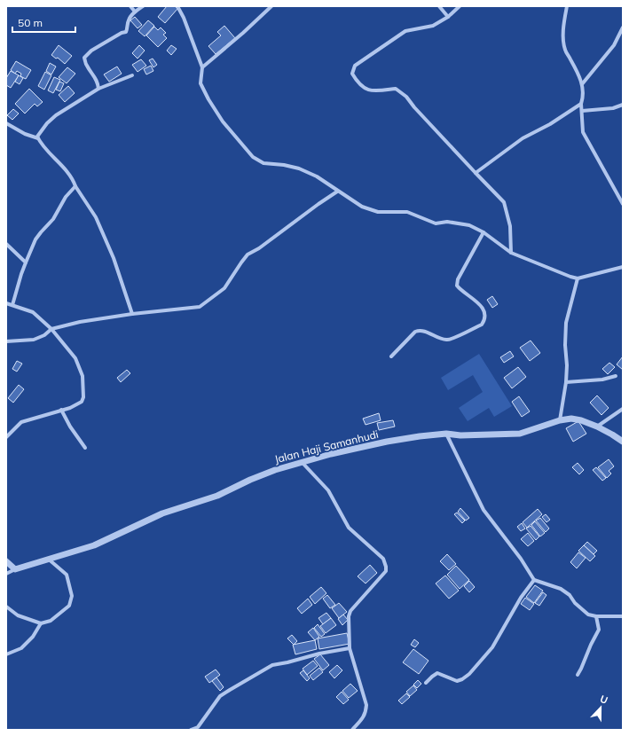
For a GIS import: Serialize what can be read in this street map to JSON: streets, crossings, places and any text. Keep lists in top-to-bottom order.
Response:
{
  "streets": {
    "street": ["Jalan Haji Samanhudi"]
  },
  "scale_bar": "50 m",
  "north": "top"
}
